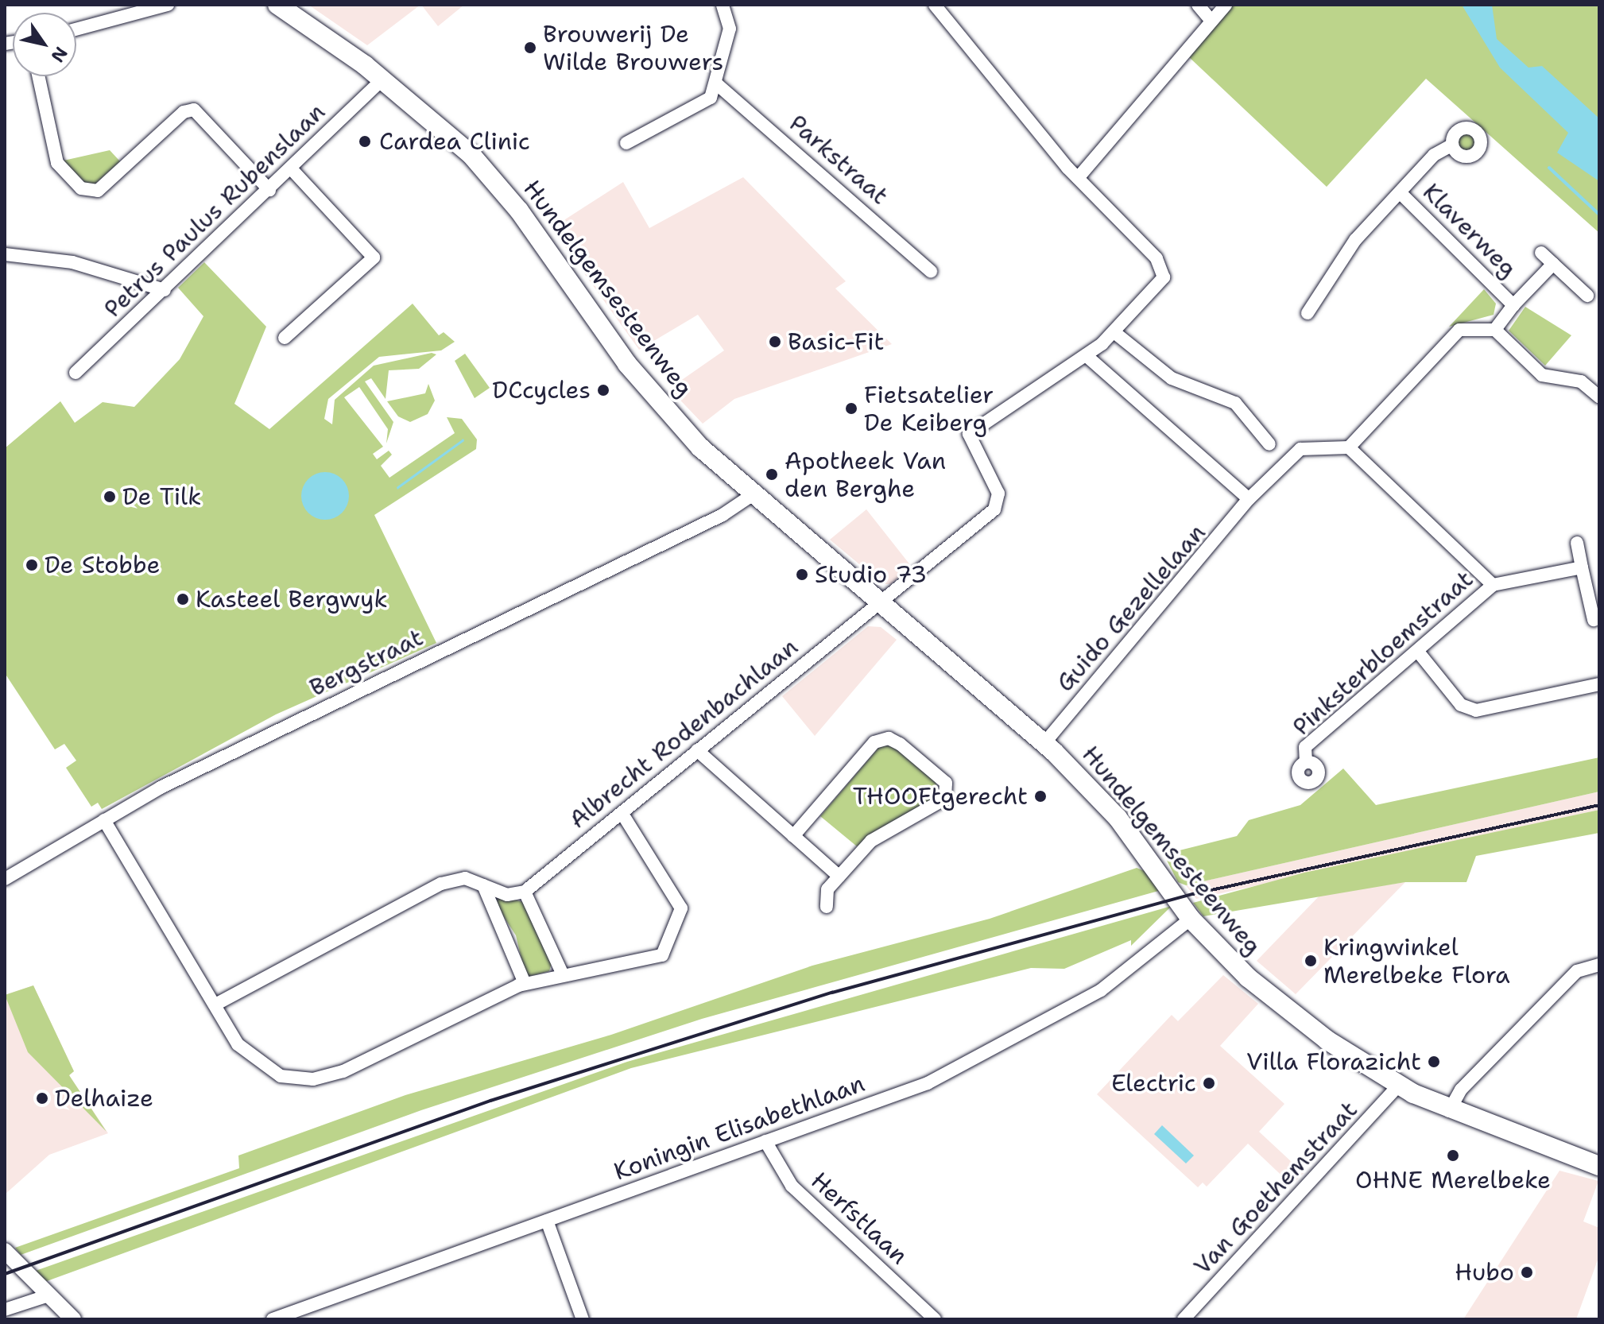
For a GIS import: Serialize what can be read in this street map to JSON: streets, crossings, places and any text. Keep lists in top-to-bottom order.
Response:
{
  "streets": {
    "main road": ["Hundelgemsesteenweg"],
    "street": [
      "Parkstraat",
      "Petrus Paulus Rubenslaan",
      "Klaverweg",
      "Guido Gezellelaan",
      "Pinksterbloemstraat",
      "Bergstraat",
      "Albrecht Rodenbachlaan",
      "Koningin Elisabethlaan",
      "Van Goethemstraat",
      "Herfstlaan"
    ]
  },
  "crossings": [
    ["Petrus Paulus Rubenslaan", "Hundelgemsesteenweg"],
    ["Hundelgemsesteenweg", "Guido Gezellelaan"],
    ["Hundelgemsesteenweg", "Bergstraat"],
    ["Hundelgemsesteenweg", "Albrecht Rodenbachlaan"],
    ["Hundelgemsesteenweg", "Koningin Elisabethlaan"],
    ["Hundelgemsesteenweg", "Van Goethemstraat"],
    ["Guido Gezellelaan", "Pinksterbloemstraat"],
    ["Koningin Elisabethlaan", "Herfstlaan"]
  ],
  "places": [
    "Brouwerij De Wilde Brouwers",
    "Cardea Clinic",
    "Basic-Fit",
    "DCcycles",
    "Fietsatelier De Keiberg",
    "Apotheek Van den Berghe",
    "De Tilk",
    "De Stobbe",
    "Studio 73",
    "Kasteel Bergwyk",
    "THOOFtgerecht",
    "Kringwinkel Merelbeke Flora",
    "Villa Florazicht",
    "Electric",
    "Delhaize",
    "OHNE Merelbeke",
    "Hubo"
  ],
  "north": "bottom right"
}
